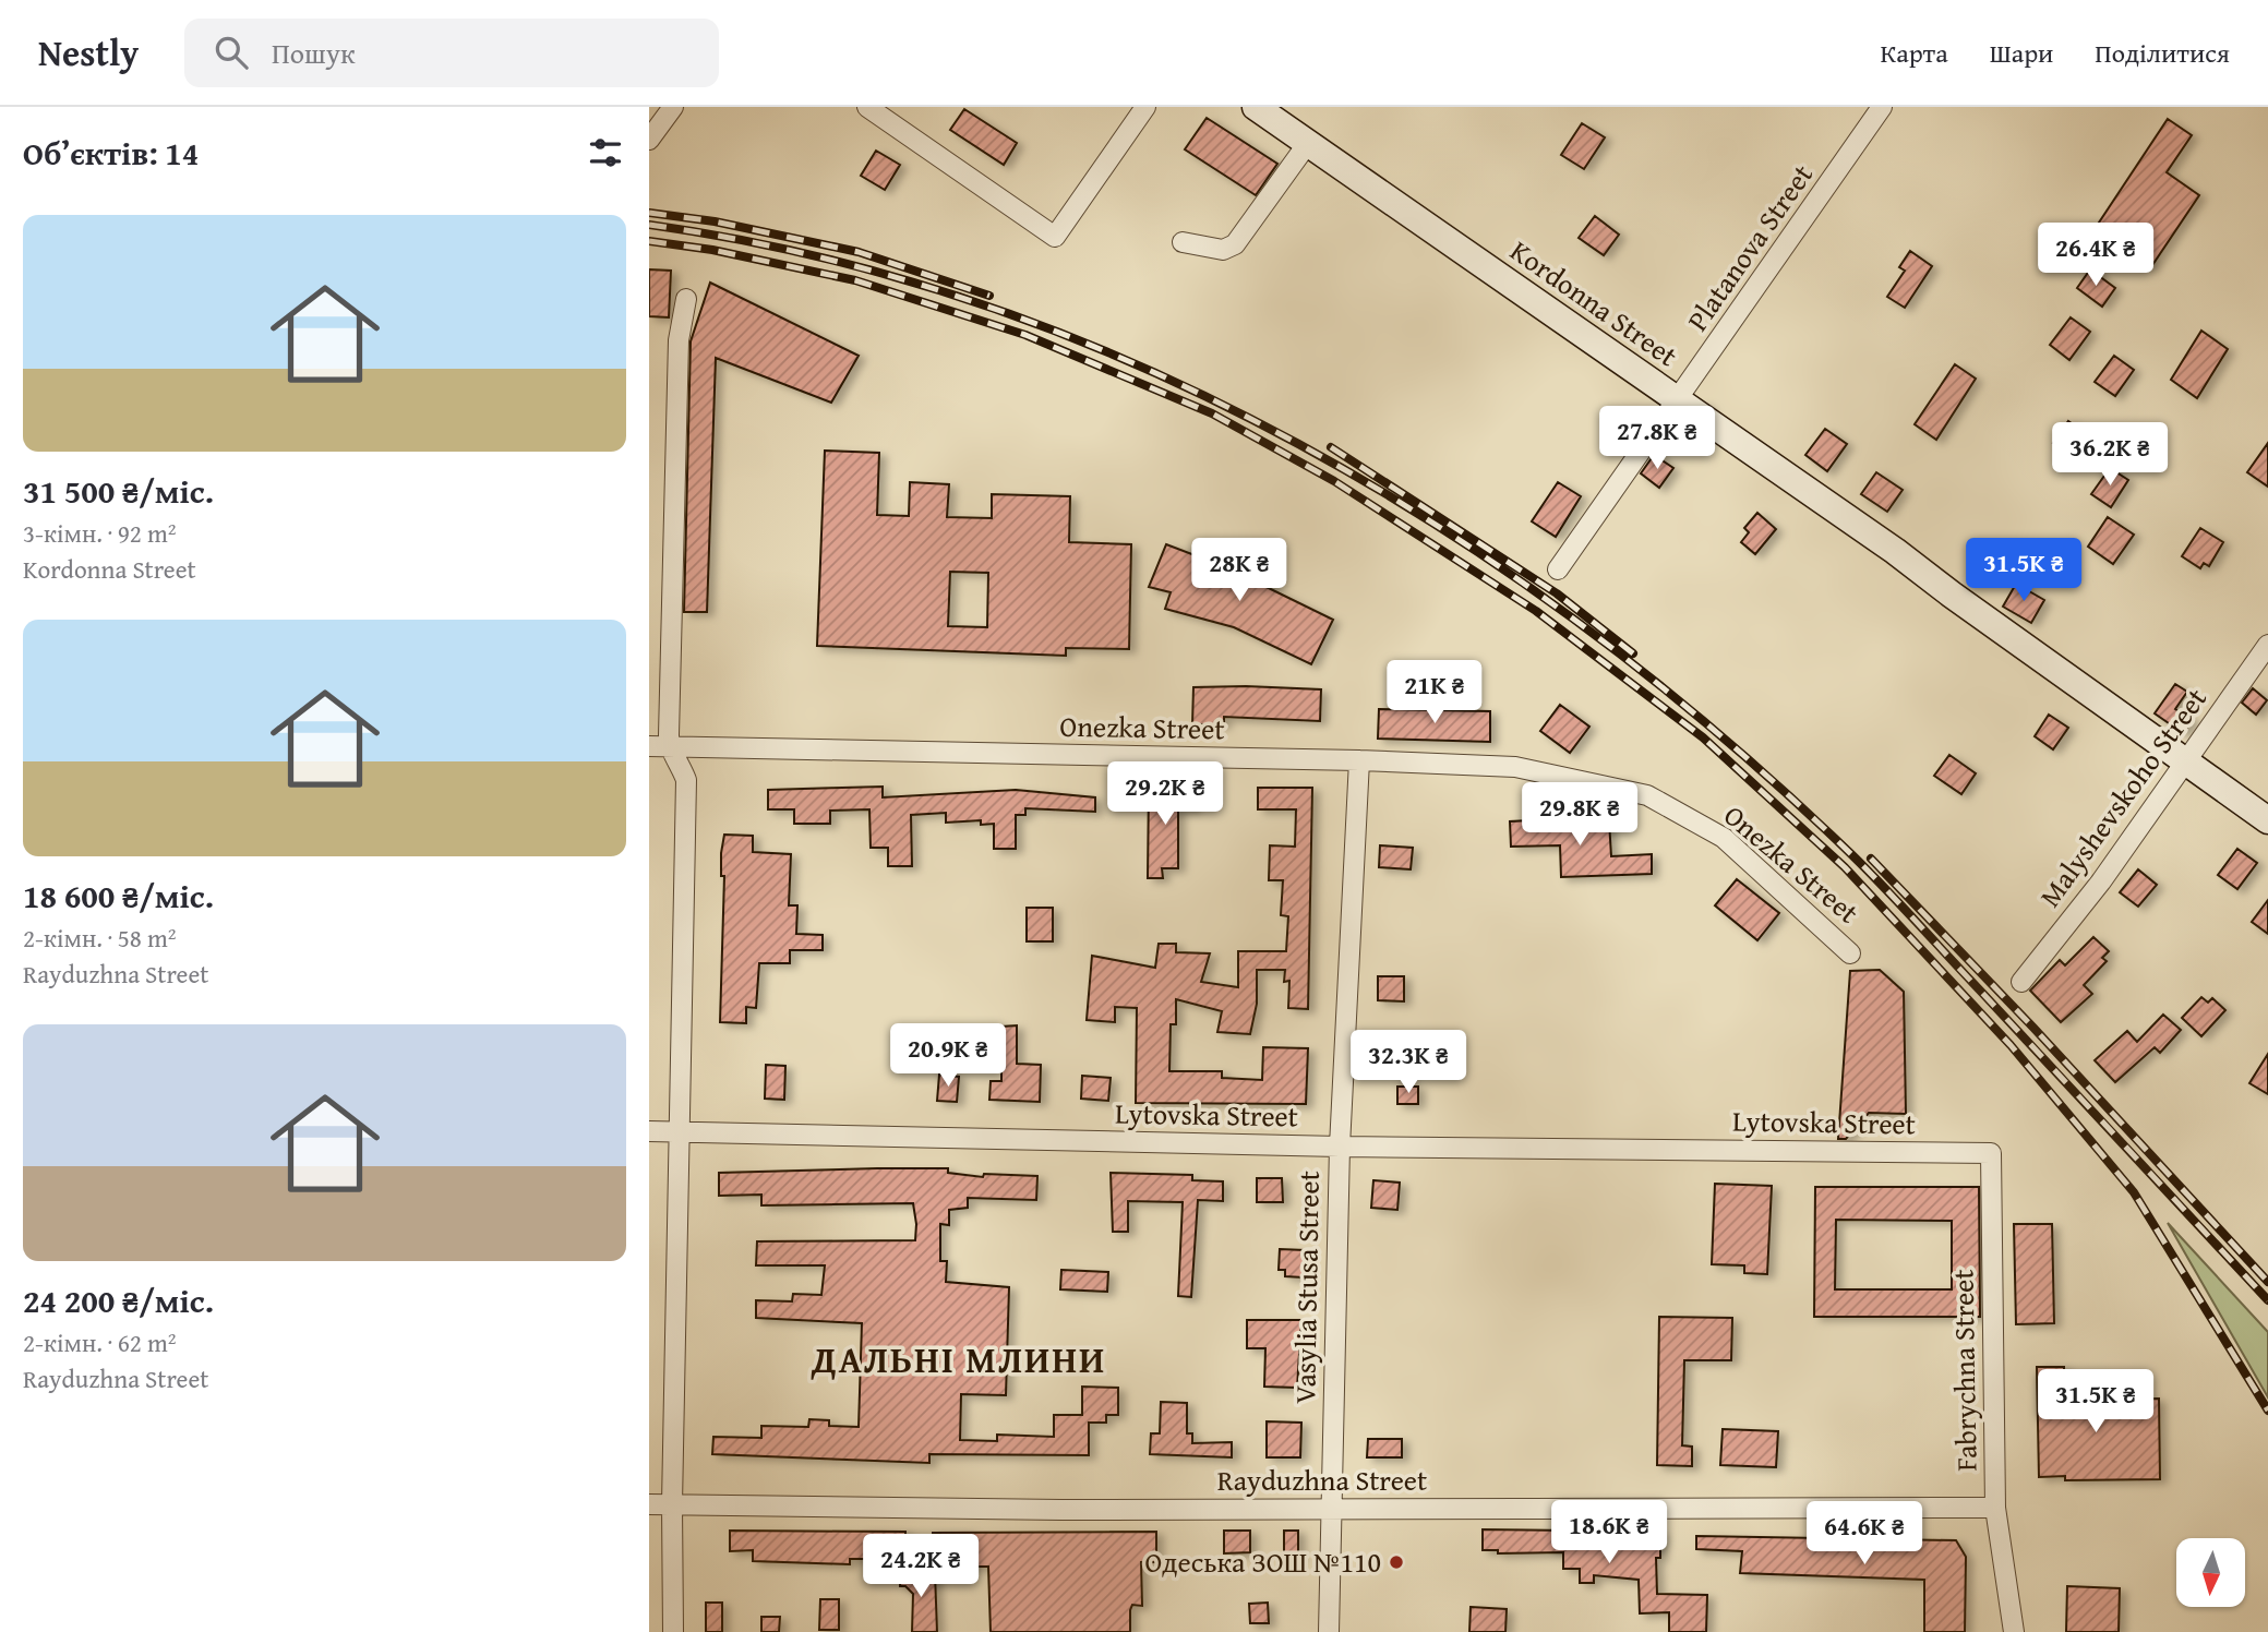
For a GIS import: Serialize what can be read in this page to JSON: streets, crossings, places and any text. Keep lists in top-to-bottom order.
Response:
{
  "streets": {
    "main road": ["Kordonna Street"],
    "street": [
      "Platanova Street",
      "Onezka Street",
      "Malyshevskoho Street",
      "Lytovska Street",
      "Vasylia Stusa Street",
      "Fabrychna Street",
      "Rayduzhna Street"
    ]
  },
  "crossings": [
    ["Platanova Street", "Kordonna Street"],
    ["Kordonna Street", "Malyshevskoho Street"],
    ["Onezka Street", "Vasylia Stusa Street"],
    ["Lytovska Street", "Vasylia Stusa Street"],
    ["Lytovska Street", "Fabrychna Street"],
    ["Vasylia Stusa Street", "Rayduzhna Street"],
    ["Fabrychna Street", "Rayduzhna Street"]
  ],
  "districts": ["ДАЛЬНІ МЛИНИ"],
  "places": ["Одеська ЗОШ №110"],
  "north": "bottom",
  "page": {
    "header": "Nestly",
    "search": "Пошук",
    "nav": ["Карта", "Шари", "Поділитися"],
    "heading": "Об’єктів: 14",
    "list": [
      {
        "name": "31 500 ₴/міс.",
        "note": "3-кімн. · 92 m² · Kordonna Street"
      },
      {
        "name": "18 600 ₴/міс.",
        "note": "2-кімн. · 58 m² · Rayduzhna Street"
      },
      {
        "name": "24 200 ₴/міс.",
        "note": "2-кімн. · 62 m² · Rayduzhna Street"
      }
    ],
    "price": [
      "26.4K ₴",
      "27.8K ₴",
      "36.2K ₴",
      "28K ₴",
      "31.5K ₴",
      "21K ₴",
      "29.2K ₴",
      "29.8K ₴",
      "20.9K ₴",
      "32.3K ₴",
      "31.5K ₴",
      "18.6K ₴",
      "64.6K ₴",
      "24.2K ₴"
    ]
  }
}
